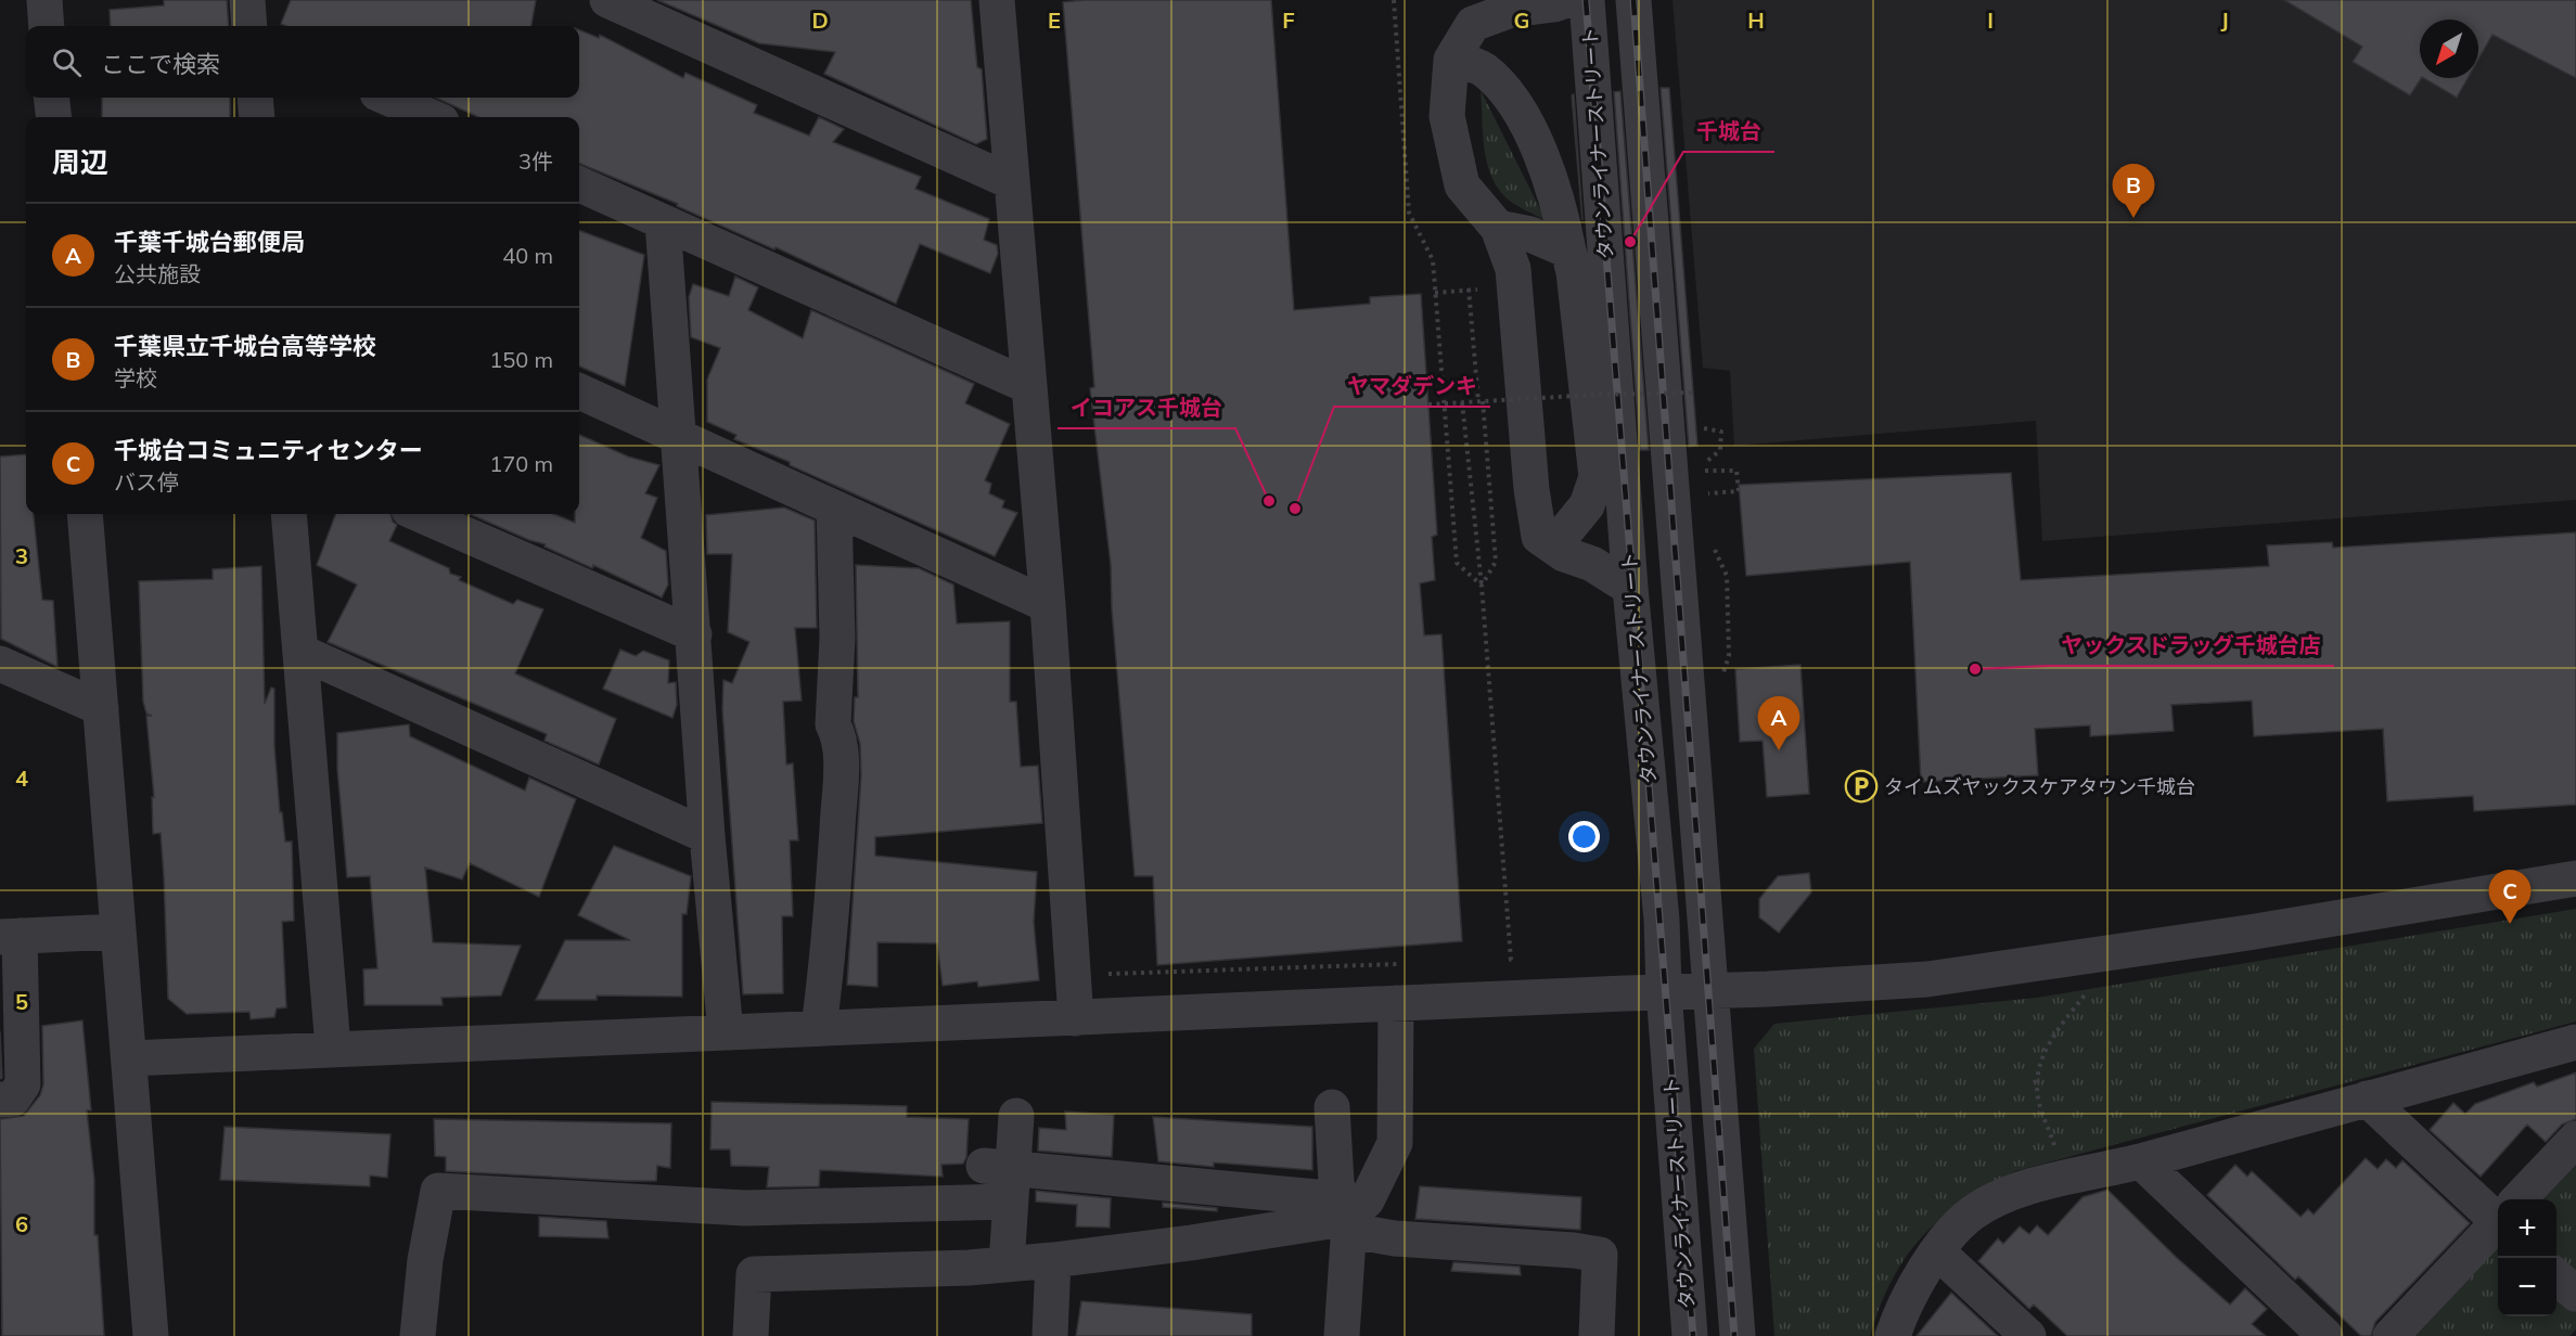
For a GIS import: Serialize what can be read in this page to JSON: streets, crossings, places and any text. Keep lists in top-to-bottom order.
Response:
{
  "streets": {
    "street": ["タウンライナーストリート"]
  },
  "places": {
    "other": [
      "千城台",
      "イコアス千城台",
      "ヤマダデンキ",
      "ヤックスドラッグ千城台店"
    ],
    "parking": ["タイムズヤックスケアタウン千城台"]
  },
  "north": "bottom left",
  "page": {
    "search": "ここで検索",
    "heading": ["周辺", "3件"],
    "pins": ["B", "A", "C"],
    "list": [
      {
        "mark": "A",
        "name": "千葉千城台郵便局",
        "note": "公共施設",
        "value": "40 m"
      },
      {
        "mark": "B",
        "name": "千葉県立千城台高等学校",
        "note": "学校",
        "value": "150 m"
      },
      {
        "mark": "C",
        "name": "千城台コミュニティセンター",
        "note": "バス停",
        "value": "170 m"
      }
    ],
    "map_buttons": ["+", "−"]
  },
  "grid": {
    "columns": [
      "D",
      "E",
      "F",
      "G",
      "H",
      "I",
      "J"
    ],
    "rows": [
      "3",
      "4",
      "5",
      "6"
    ]
  }
}
